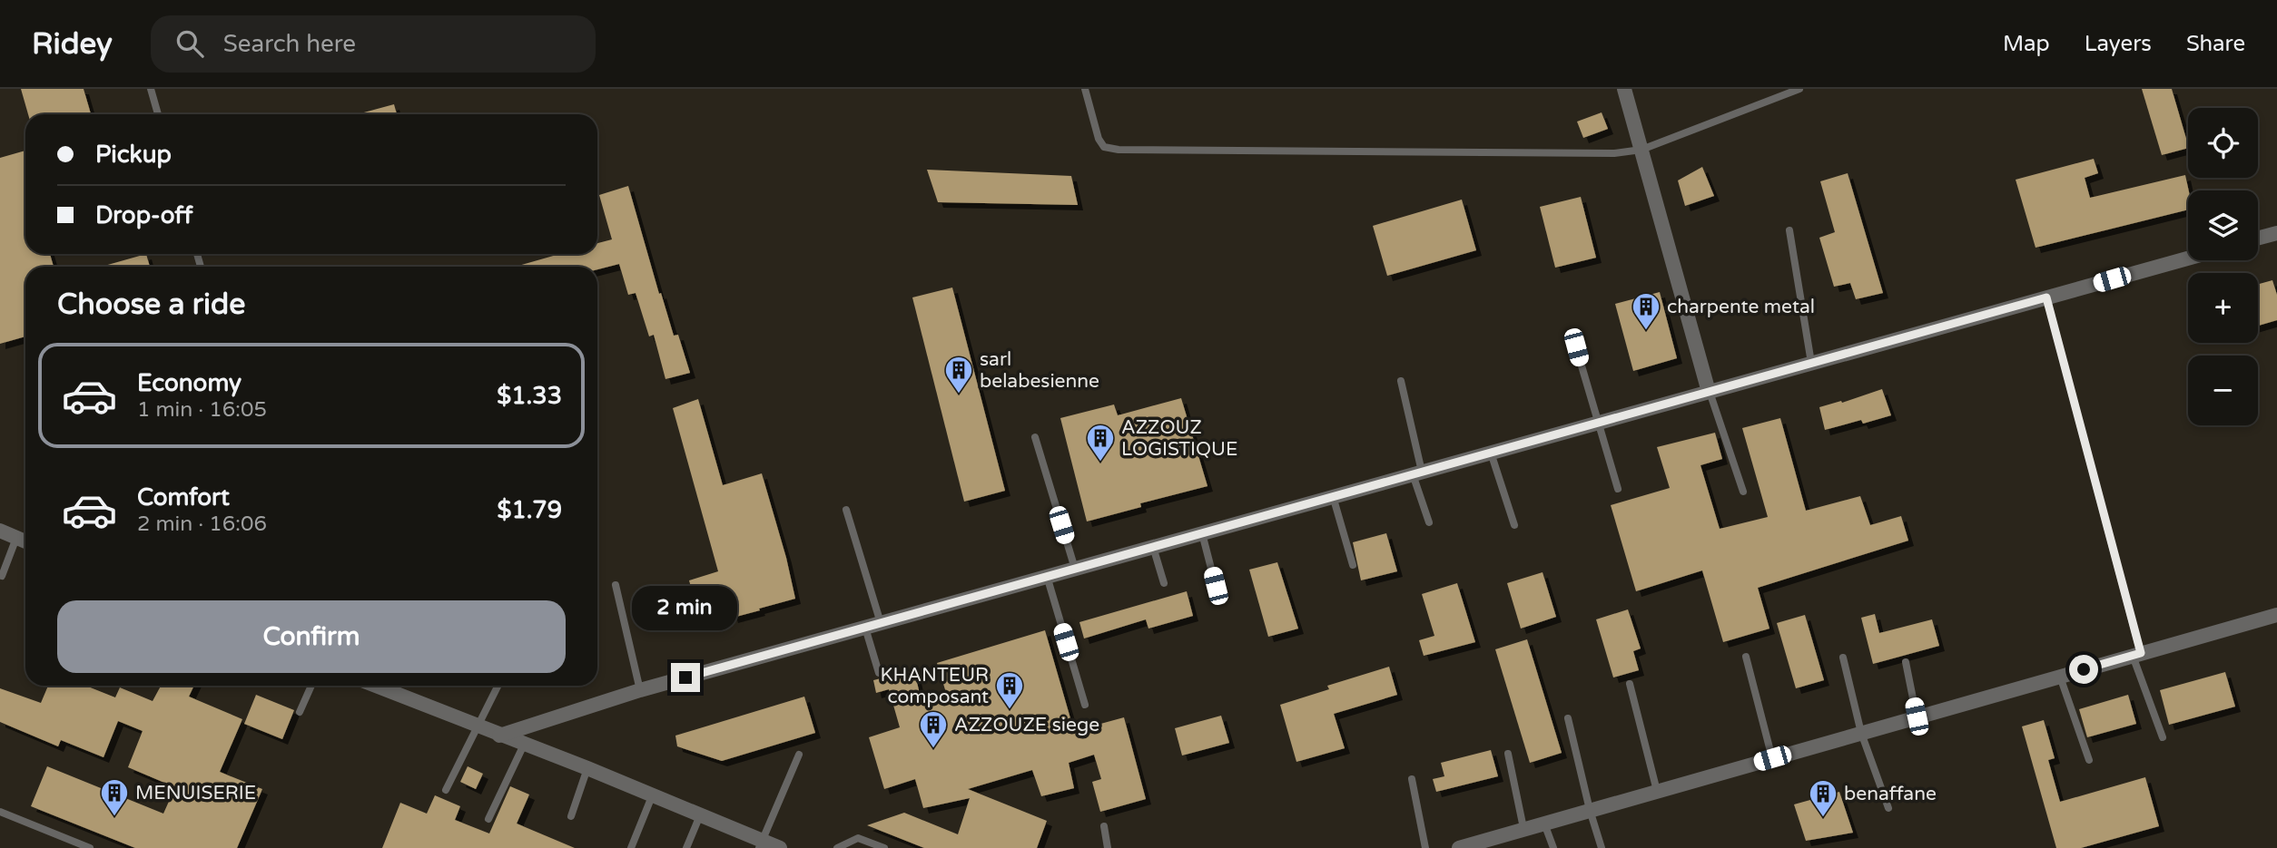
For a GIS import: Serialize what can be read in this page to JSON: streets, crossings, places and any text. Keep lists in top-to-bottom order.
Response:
{
  "places": {
    "building": [
      "charpente metal",
      "sarl belabesienne",
      "AZZOUZ LOGISTIQUE",
      "KHANTEUR composant",
      "AZZOUZE siege",
      "MENUISERIE",
      "benaffane"
    ]
  },
  "page": {
    "header": "Ridey",
    "search": "Search here",
    "nav": ["Map", "Layers", "Share"],
    "map_buttons": ["+", "−"],
    "banner": ["Pickup", "Drop-off"],
    "heading": "Choose a ride",
    "list": [
      {
        "name": "Economy",
        "note": "1 min · 16:05",
        "value": "$1.33"
      },
      {
        "name": "Comfort",
        "note": "2 min · 16:06",
        "value": "$1.79"
      }
    ],
    "bubble": "2 min",
    "buttons": "Confirm"
  }
}
